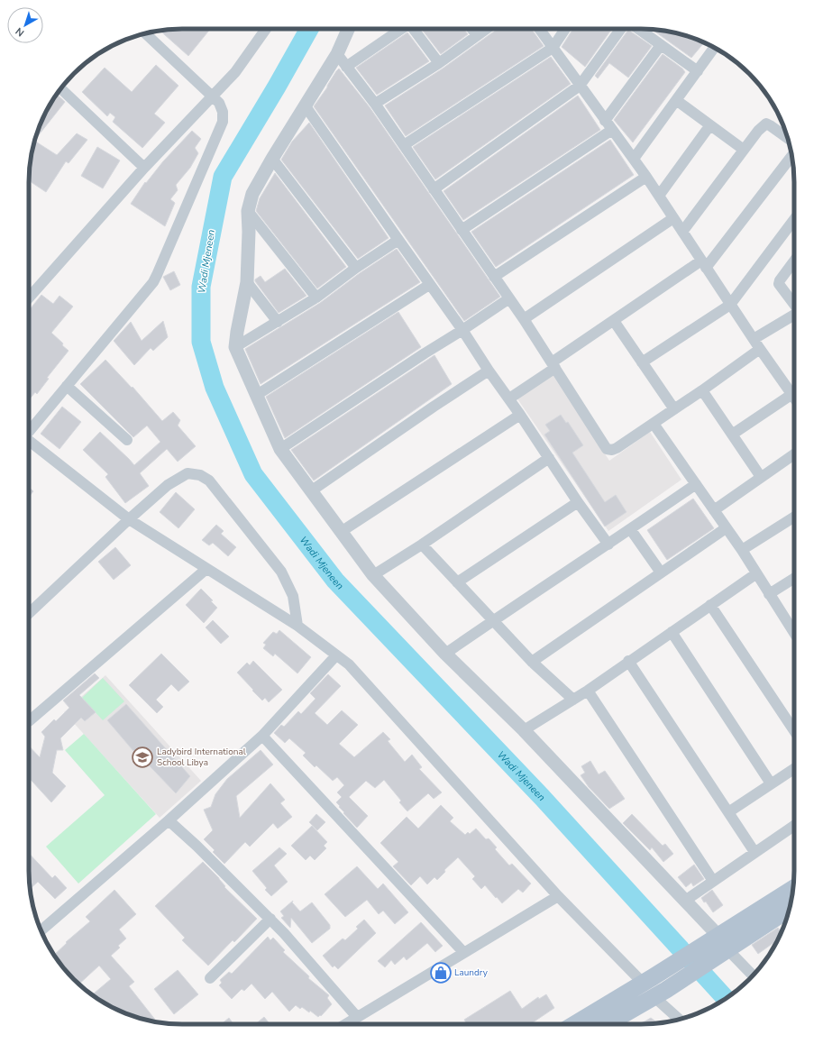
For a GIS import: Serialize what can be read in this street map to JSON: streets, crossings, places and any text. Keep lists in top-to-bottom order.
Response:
{
  "water": ["Wadi Mjeneen"],
  "places": {
    "school or university": ["Ladybird International School Libya"],
    "shop": ["Laundry"]
  },
  "north": "bottom left"
}
